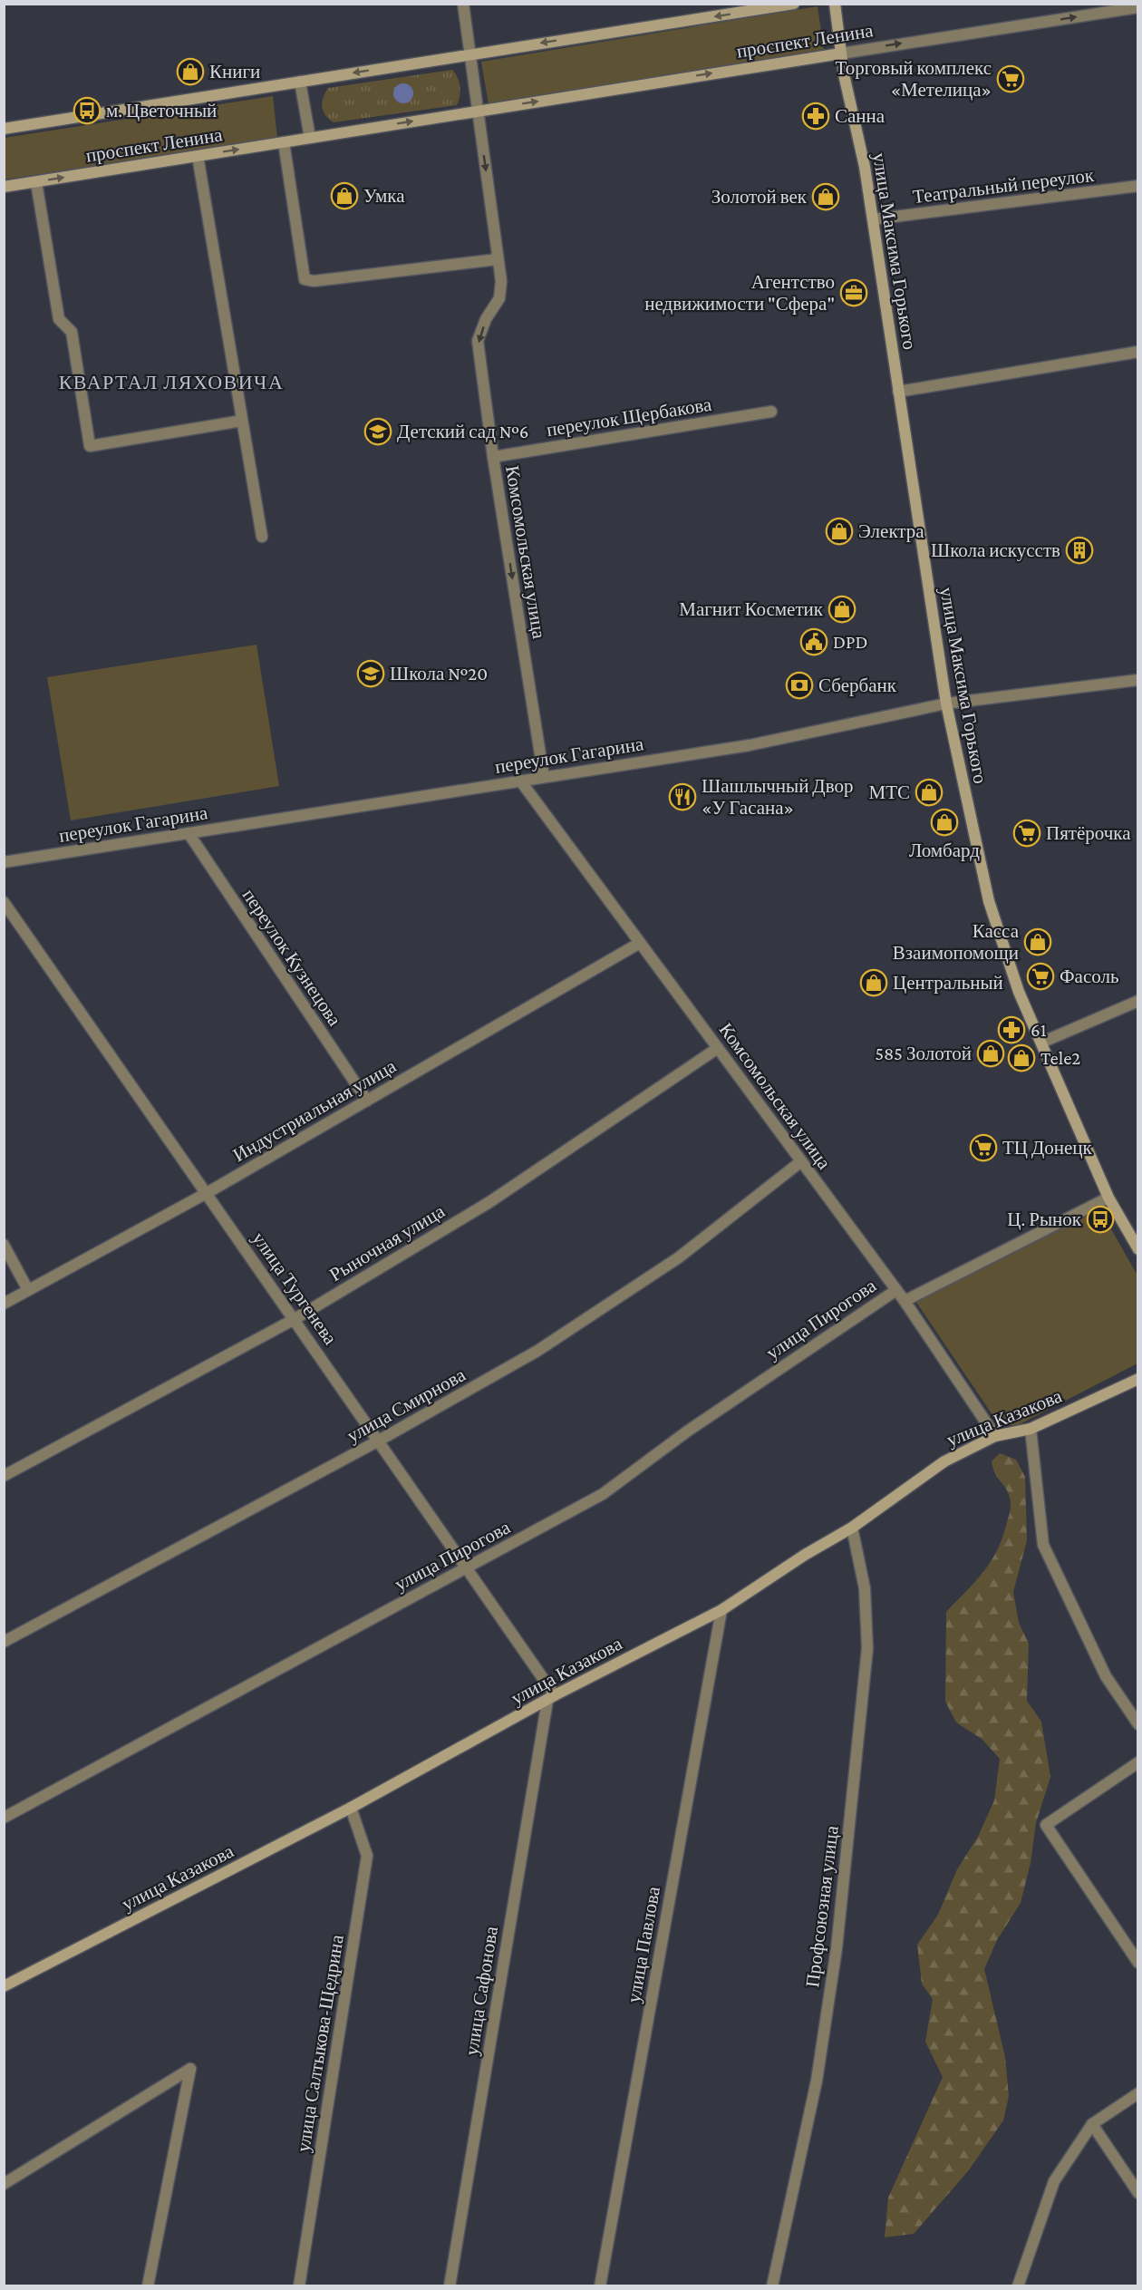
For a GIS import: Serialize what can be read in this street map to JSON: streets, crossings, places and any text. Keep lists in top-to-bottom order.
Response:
{
  "streets": {
    "main road": ["проспект Ленина", "улица Максима Горького", "улица Казакова"],
    "street": [
      "Театральный переулок",
      "переулок Щербакова",
      "Комсомольская улица",
      "переулок Гагарина",
      "переулок Кузнецова",
      "Индустриальная улица",
      "Рыночная улица",
      "улица Тургенева",
      "улица Пирогова",
      "улица Смирнова",
      "Профсоюзная улица",
      "улица Павлова",
      "улица Сафонова",
      "улица Салтыкова-Щедрина"
    ]
  },
  "crossings": [
    ["проспект Ленина", "улица Максима Горького"],
    ["проспект Ленина", "Комсомольская улица"],
    ["Театральный переулок", "улица Максима Горького"],
    ["улица Максима Горького", "переулок Гагарина"],
    ["переулок Щербакова", "Комсомольская улица"],
    ["Комсомольская улица", "переулок Гагарина"],
    ["Комсомольская улица", "Индустриальная улица"],
    ["Комсомольская улица", "Рыночная улица"],
    ["Комсомольская улица", "улица Пирогова"],
    ["Комсомольская улица", "улица Смирнова"],
    ["Комсомольская улица", "улица Казакова"],
    ["переулок Гагарина", "переулок Кузнецова"],
    ["переулок Кузнецова", "Индустриальная улица"],
    ["Индустриальная улица", "улица Тургенева"],
    ["Рыночная улица", "улица Тургенева"],
    ["улица Тургенева", "улица Пирогова"],
    ["улица Тургенева", "улица Смирнова"],
    ["улица Тургенева", "улица Казакова"],
    ["улица Тургенева", "улица Сафонова"],
    ["улица Казакова", "Профсоюзная улица"],
    ["улица Казакова", "улица Павлова"],
    ["улица Казакова", "улица Сафонова"],
    ["улица Казакова", "улица Салтыкова-Щедрина"]
  ],
  "one_way": ["Комсомольская улица"],
  "districts": ["КВАРТАЛ ЛЯХОВИЧА"],
  "places": {
    "shop": [
      "Книги",
      "Умка",
      "Золотой век",
      "Электра",
      "Магнит Косметик",
      "МТС",
      "Ломбард",
      "Касса Взаимопомощи",
      "Центральный",
      "585 Золотой",
      "Tele2"
    ],
    "supermarket": [
      "Торговый комплекс «Метелица»",
      "Пятёрочка",
      "Фасоль",
      "ТЦ Донецк"
    ],
    "bus stop": ["м. Цветочный", "Ц. Рынок"],
    "pharmacy": ["Санна", "61"],
    "office": ["Агентство недвижимости \"Сфера\""],
    "school or university": ["Детский сад №6", "Школа №20"],
    "building": ["Школа искусств"],
    "public building": ["DPD"],
    "bank": ["Сбербанк"],
    "restaurant": ["Шашлычный Двор «У Гасана»"]
  }
}
